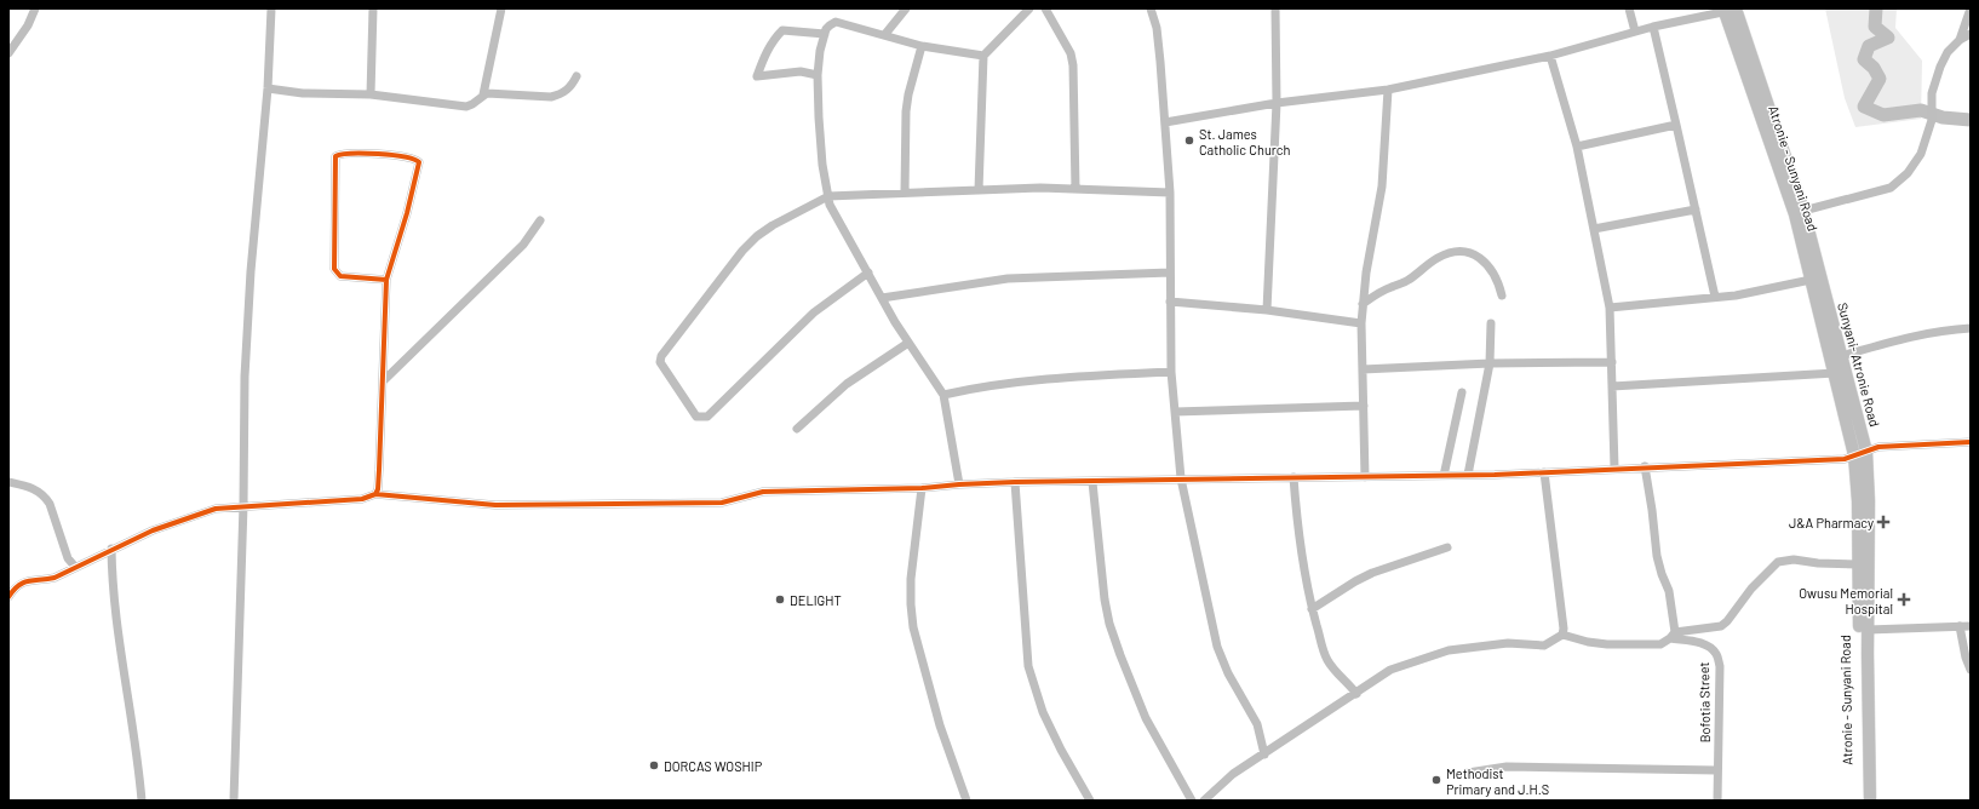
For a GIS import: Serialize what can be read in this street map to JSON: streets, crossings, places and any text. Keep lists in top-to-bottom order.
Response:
{
  "streets": {
    "highway": ["Atronie - Sunyani Road", "Sunyani- Atronie Road"],
    "street": ["Bofotia Street"]
  },
  "crossings": [
    ["Atronie - Sunyani Road", "Sunyani- Atronie Road"]
  ],
  "places": {
    "other": [
      "St. James Catholic Church",
      "DELIGHT",
      "DORCAS WOSHIP",
      "Methodist Primary and J.H.S"
    ],
    "health": ["J&A Pharmacy", "Owusu Memorial Hospital"]
  }
}
